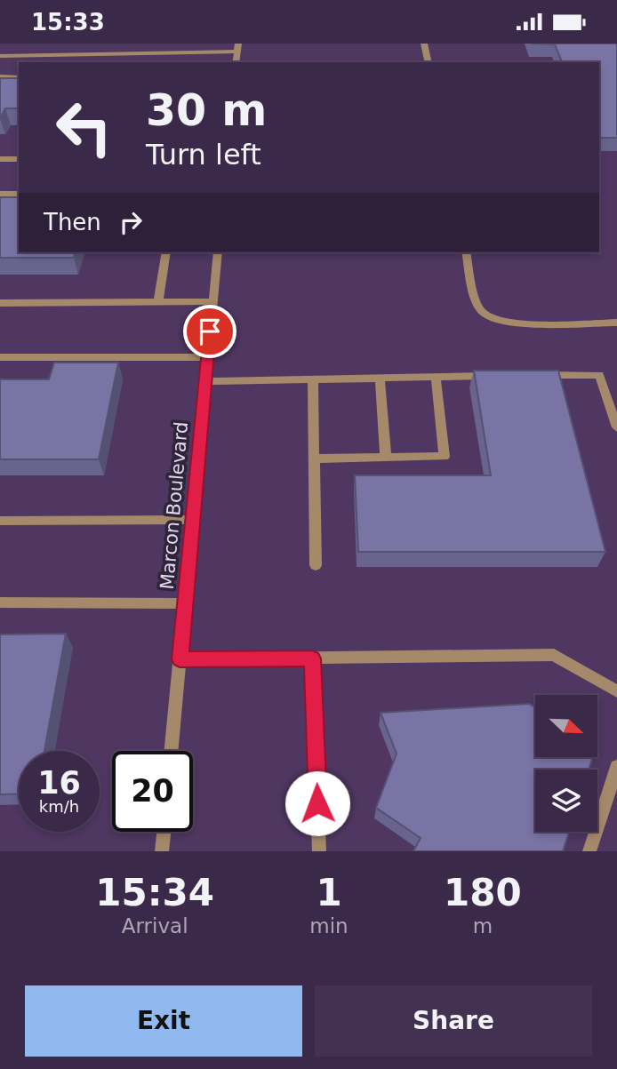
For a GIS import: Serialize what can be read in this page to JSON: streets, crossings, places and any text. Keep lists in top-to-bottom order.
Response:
{
  "streets": {
    "street": ["Marcon Boulevard"]
  },
  "north": "bottom right",
  "page": {
    "status": "15:33",
    "turn": ["30 m", "Turn left"],
    "then": "Then",
    "speed": "16 km/h",
    "limit": "20",
    "eta": [
      "15:34",
      "Arrival",
      "1",
      "min",
      "180",
      "m"
    ],
    "buttons": ["Exit", "Share"]
  }
}
